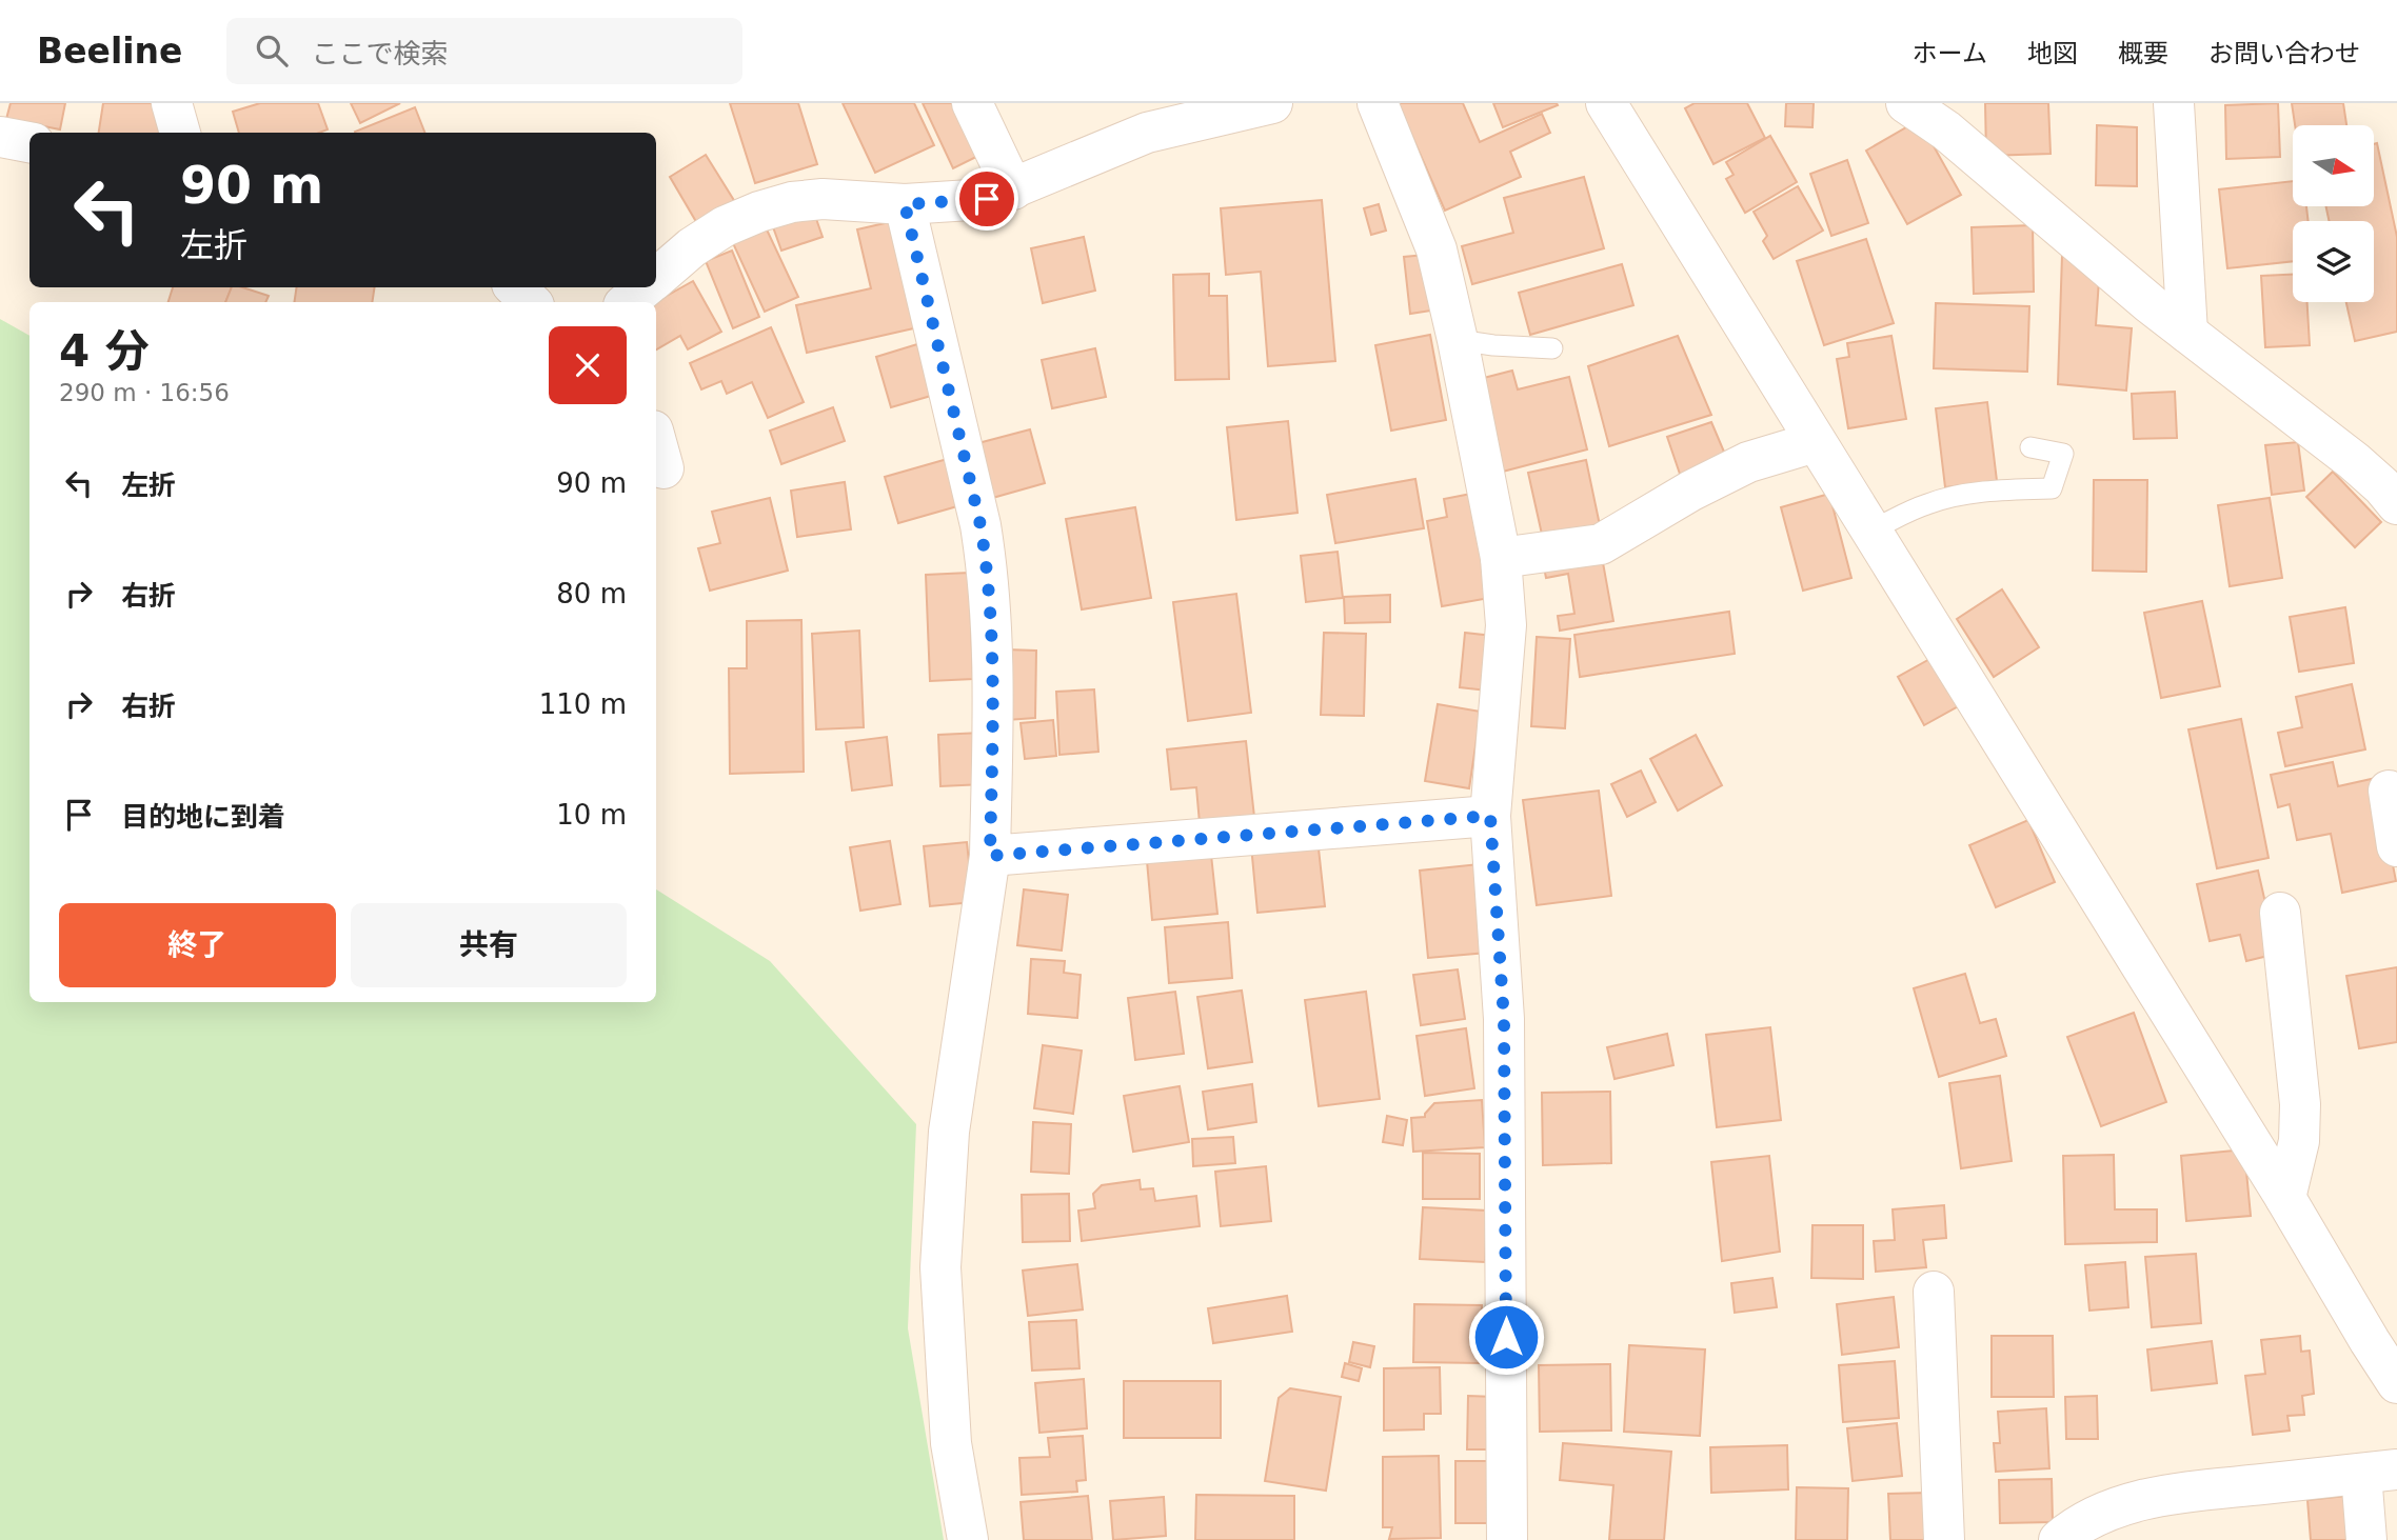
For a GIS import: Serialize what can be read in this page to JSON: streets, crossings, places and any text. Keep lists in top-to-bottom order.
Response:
{
  "north": "right",
  "page": {
    "header": "Beeline",
    "search": "ここで検索",
    "nav": [
      "ホーム",
      "地図",
      "概要",
      "お問い合わせ"
    ],
    "turn": ["90 m", "左折"],
    "heading": ["4 分", "290 m · 16:56"],
    "list": [
      {
        "name": "左折",
        "value": "90 m"
      },
      {
        "name": "右折",
        "value": "80 m"
      },
      {
        "name": "右折",
        "value": "110 m"
      },
      {
        "name": "目的地に到着",
        "value": "10 m"
      }
    ],
    "buttons": ["終了", "共有"]
  }
}
